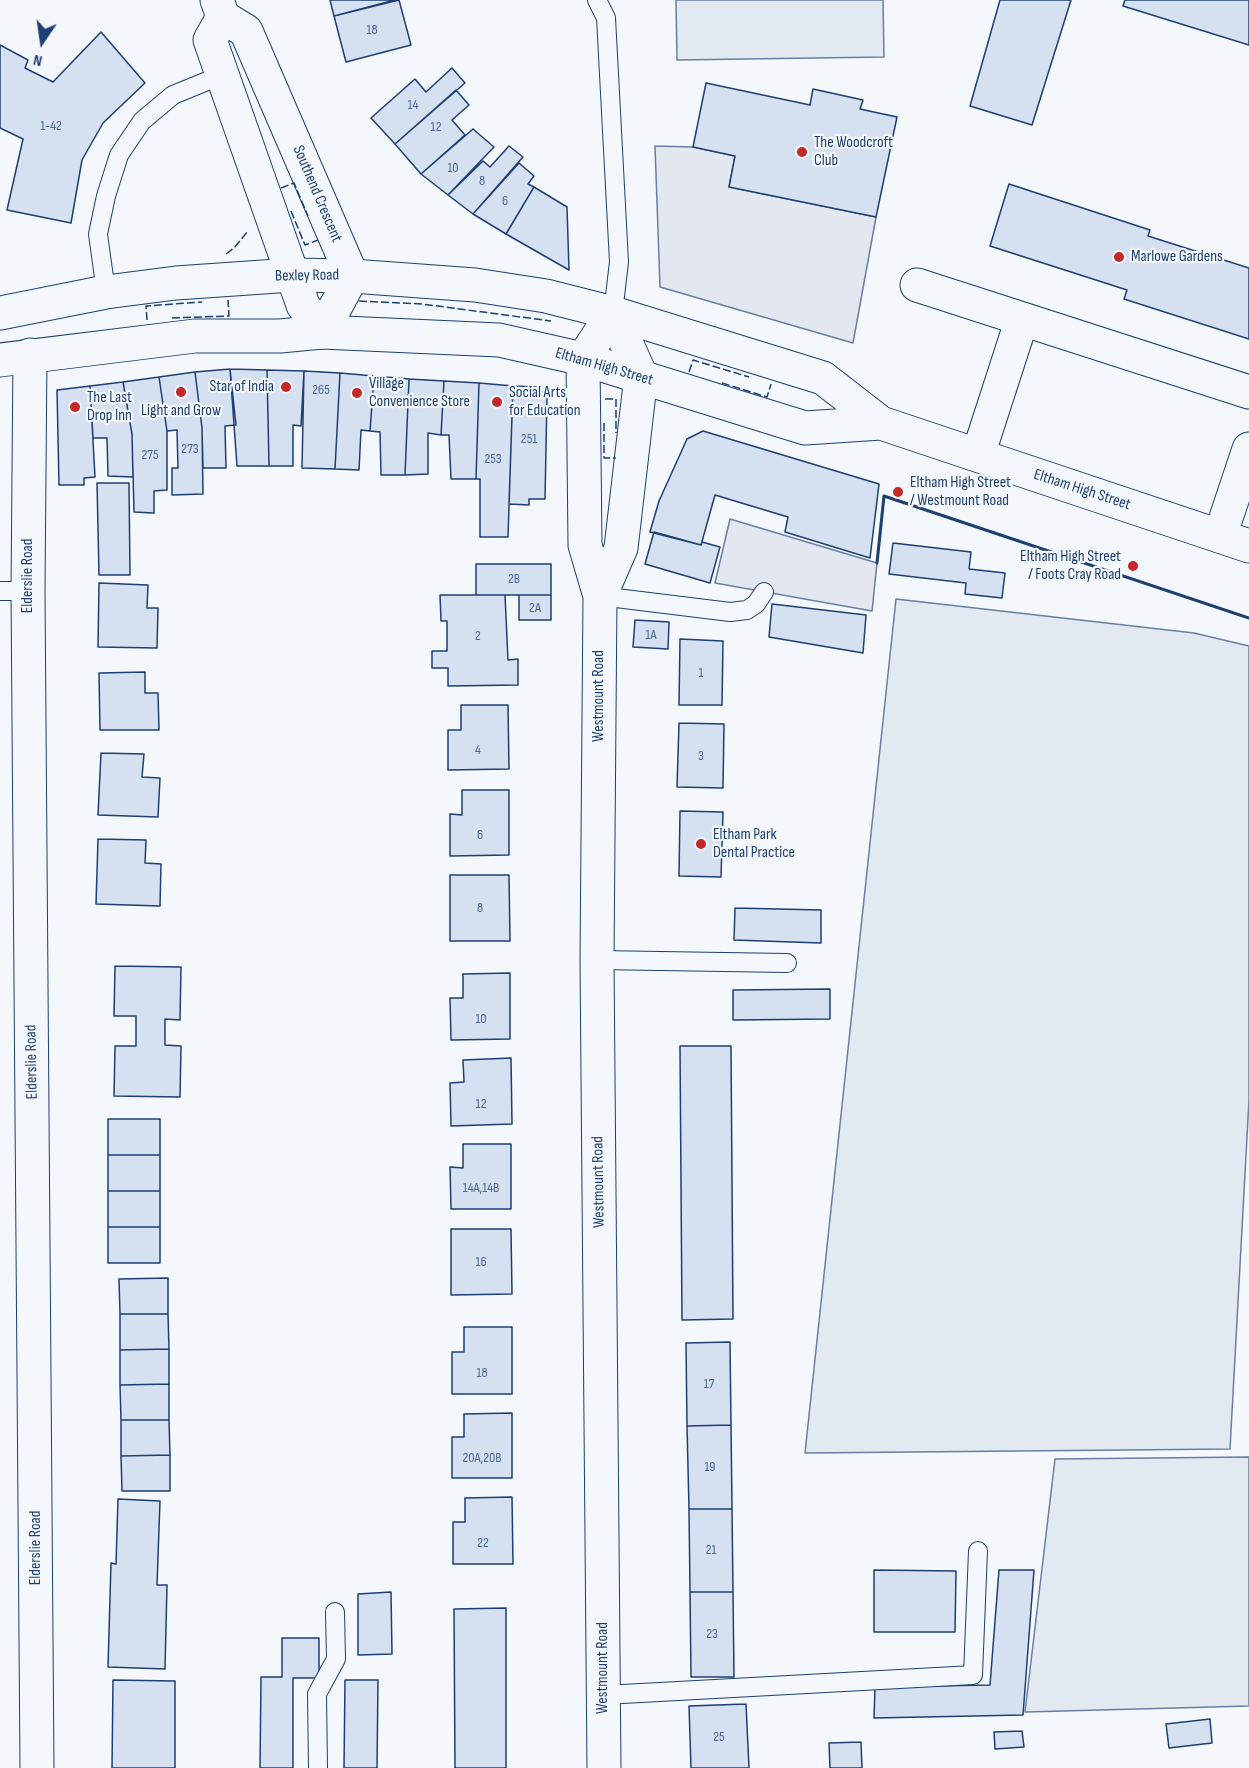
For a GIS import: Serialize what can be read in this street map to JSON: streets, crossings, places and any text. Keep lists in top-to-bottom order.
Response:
{
  "streets": {
    "street": [
      "Southend Crescent",
      "Bexley Road",
      "Eltham High Street",
      "Elderslie Road",
      "Westmount Road"
    ]
  },
  "crossings": [
    ["Southend Crescent", "Bexley Road"],
    ["Southend Crescent", "Eltham High Street"],
    ["Bexley Road", "Eltham High Street"],
    ["Eltham High Street", "Westmount Road"]
  ],
  "places": [
    "The Woodcroft Club",
    "Marlowe Gardens",
    "Star of India",
    "Light and Grow",
    "Village Convenience Store",
    "Social Arts for Education",
    "The Last Drop Inn",
    "Eltham High Street / Westmount Road",
    "Eltham High Street / Foots Cray Road",
    "Eltham Park Dental Practice"
  ],
  "house_numbers": [
    "18",
    "14",
    "1-42",
    "12",
    "10",
    "8",
    "6",
    "265",
    "251",
    "273",
    "275",
    "253",
    "2B",
    "2A",
    "1A",
    "2",
    "1",
    "4",
    "3",
    "6",
    "8",
    "10",
    "12",
    "14A,14B",
    "16",
    "18",
    "17",
    "20A,20B",
    "19",
    "22",
    "21",
    "23",
    "25"
  ],
  "north": "bottom"
}
